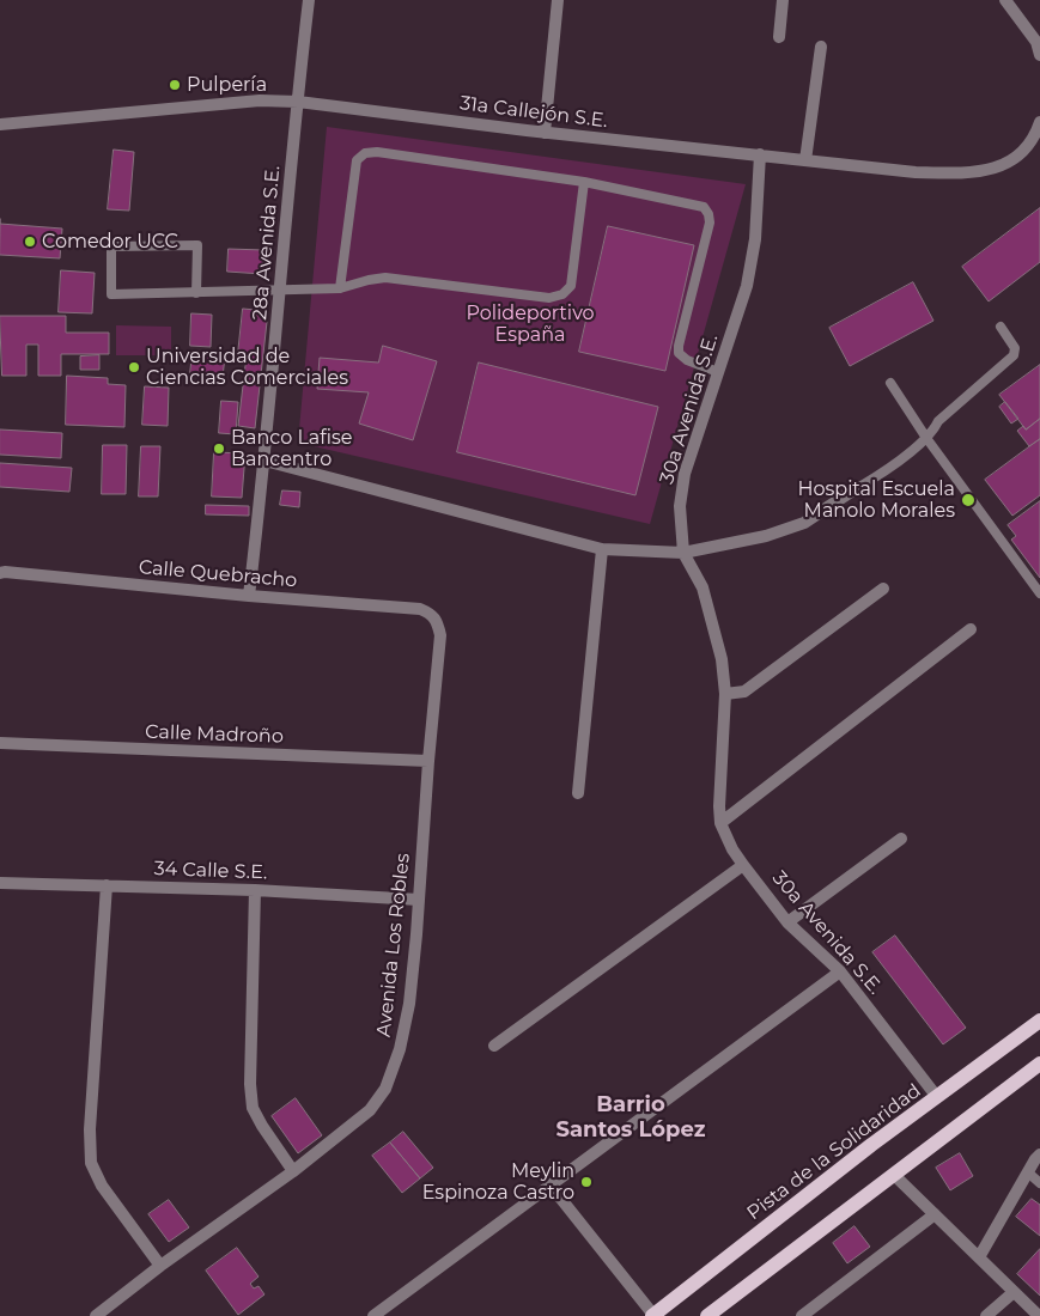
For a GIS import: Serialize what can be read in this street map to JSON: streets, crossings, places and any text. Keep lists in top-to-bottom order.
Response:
{
  "streets": {
    "main road": ["Pista de la Solidaridad"],
    "street": [
      "31a Callejón S.E.",
      "28a Avenida S.E.",
      "30a Avenida S.E.",
      "Calle Quebracho",
      "Calle Madroño",
      "34 Calle S.E.",
      "Avenida Los Robles"
    ]
  },
  "crossings": [
    ["31a Callejón S.E.", "28a Avenida S.E."],
    ["31a Callejón S.E.", "30a Avenida S.E."],
    ["28a Avenida S.E.", "Calle Quebracho"],
    ["30a Avenida S.E.", "Pista de la Solidaridad"],
    ["Calle Quebracho", "Avenida Los Robles"],
    ["Calle Madroño", "Avenida Los Robles"],
    ["34 Calle S.E.", "Avenida Los Robles"]
  ],
  "districts": ["Barrio Santos López"],
  "parks": ["Polideportivo España"],
  "places": [
    "Pulpería",
    "Comedor UCC",
    "Universidad de Ciencias Comerciales",
    "Banco Lafise Bancentro",
    "Hospital Escuela Manolo Morales",
    "Meylin Espinoza Castro"
  ]
}
